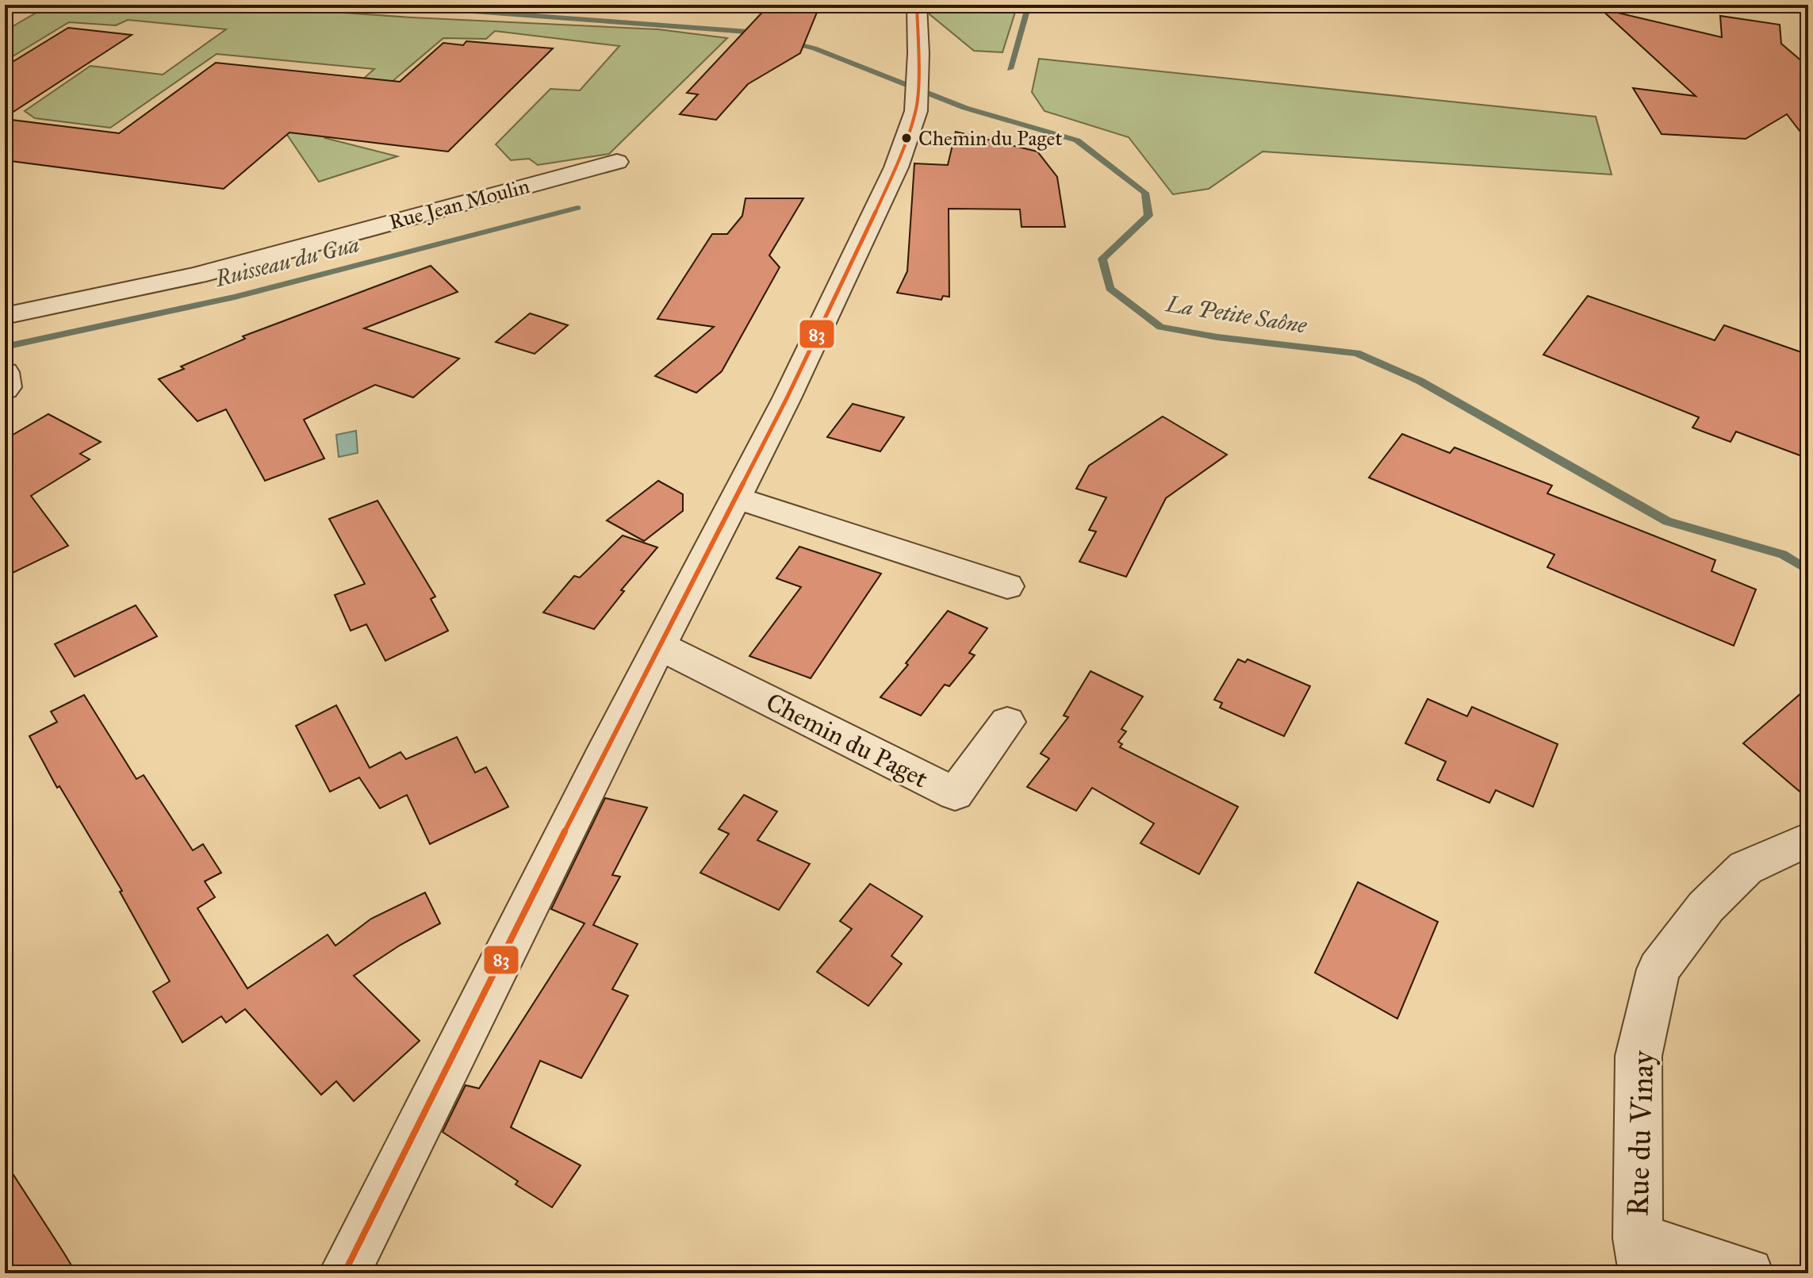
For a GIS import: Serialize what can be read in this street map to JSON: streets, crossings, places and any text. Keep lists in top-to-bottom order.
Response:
{
  "streets": {
    "street": ["Rue Jean Moulin", "Chemin du Paget", "Rue du Vinay"]
  },
  "water": ["Ruisseau du Gua", "La Petite Saône"],
  "places": ["Chemin du Paget"],
  "lines": ["transit line 83"]
}
